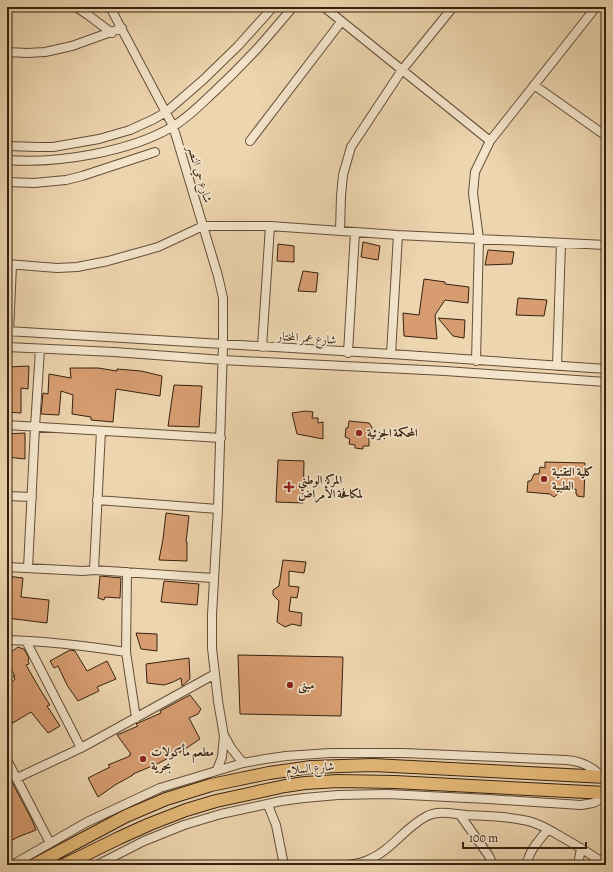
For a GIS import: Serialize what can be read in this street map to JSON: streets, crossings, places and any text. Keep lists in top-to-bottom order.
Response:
{
  "streets": {
    "highway": ["شارع السلام"],
    "street": ["شارع حي النصر", "شارع عمر المختار"]
  },
  "crossings": [
    ["شارع حي النصر", "شارع عمر المختار"]
  ],
  "places": {
    "other": [
      "المحكمة الجزئية",
      "كلية التقنية الطبية",
      "مبنى",
      "مطعم مأكولات بحرية"
    ],
    "health": ["المركز الوطني لمكافحة الأمراض"]
  },
  "scale_bar": "100 m"
}
